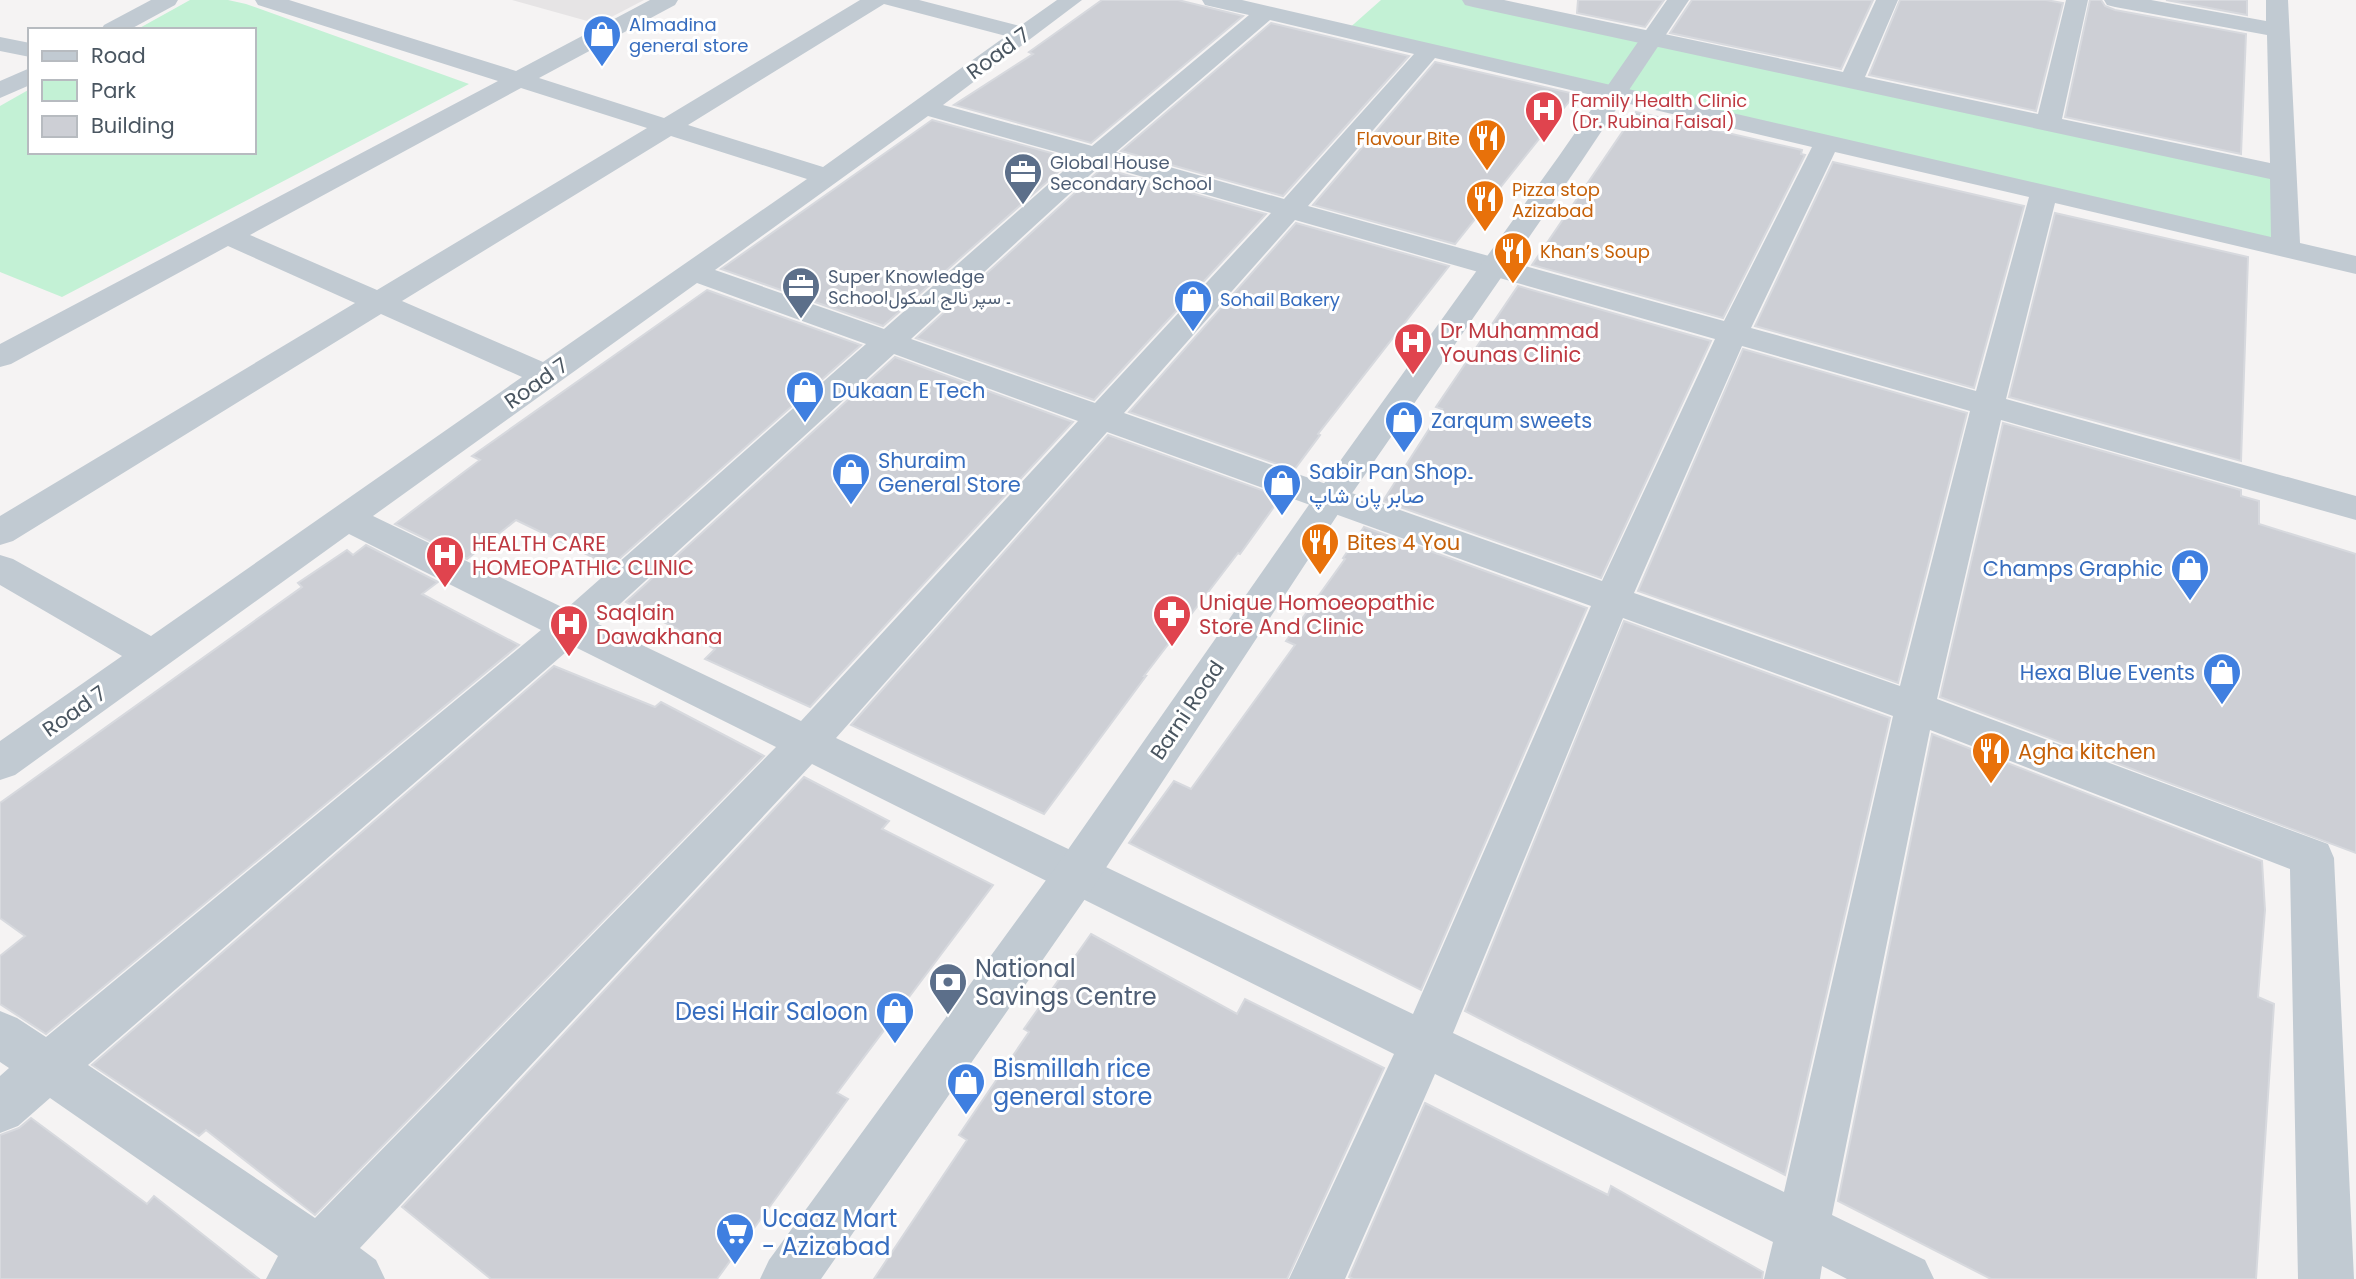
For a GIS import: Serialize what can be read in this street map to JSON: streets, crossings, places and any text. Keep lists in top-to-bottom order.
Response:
{
  "streets": {
    "street": ["Road 7", "Barni Road"]
  },
  "places": {
    "shop": [
      "Almadina general store",
      "Sohail Bakery",
      "Dukaan E Tech",
      "Zarqum sweets",
      "Shuraim General Store",
      "Sabir Pan Shop۔ صابر پان شاپ",
      "Champs Graphic",
      "Hexa Blue Events",
      "Desi Hair Saloon",
      "Bismillah rice general store"
    ],
    "hospital": [
      "Family Health Clinic (Dr. Rubina Faisal)",
      "Dr Muhammad Younas Clinic",
      "HEALTH CARE HOMEOPATHIC CLINIC",
      "Saqlain Dawakhana"
    ],
    "restaurant": [
      "Flavour Bite",
      "Pizza stop Azizabad",
      "Khan’s Soup",
      "Bites 4 You",
      "Agha kitchen"
    ],
    "office": ["Global House Secondary School", "Super Knowledge School۔ سپر نالج اسکول"],
    "pharmacy": ["Unique Homoeopathic Store And Clinic"],
    "bank": ["National Savings Centre"],
    "supermarket": ["Ucaaz Mart - Azizabad"]
  },
  "legend": ["Road", "Park", "Building"]
}
